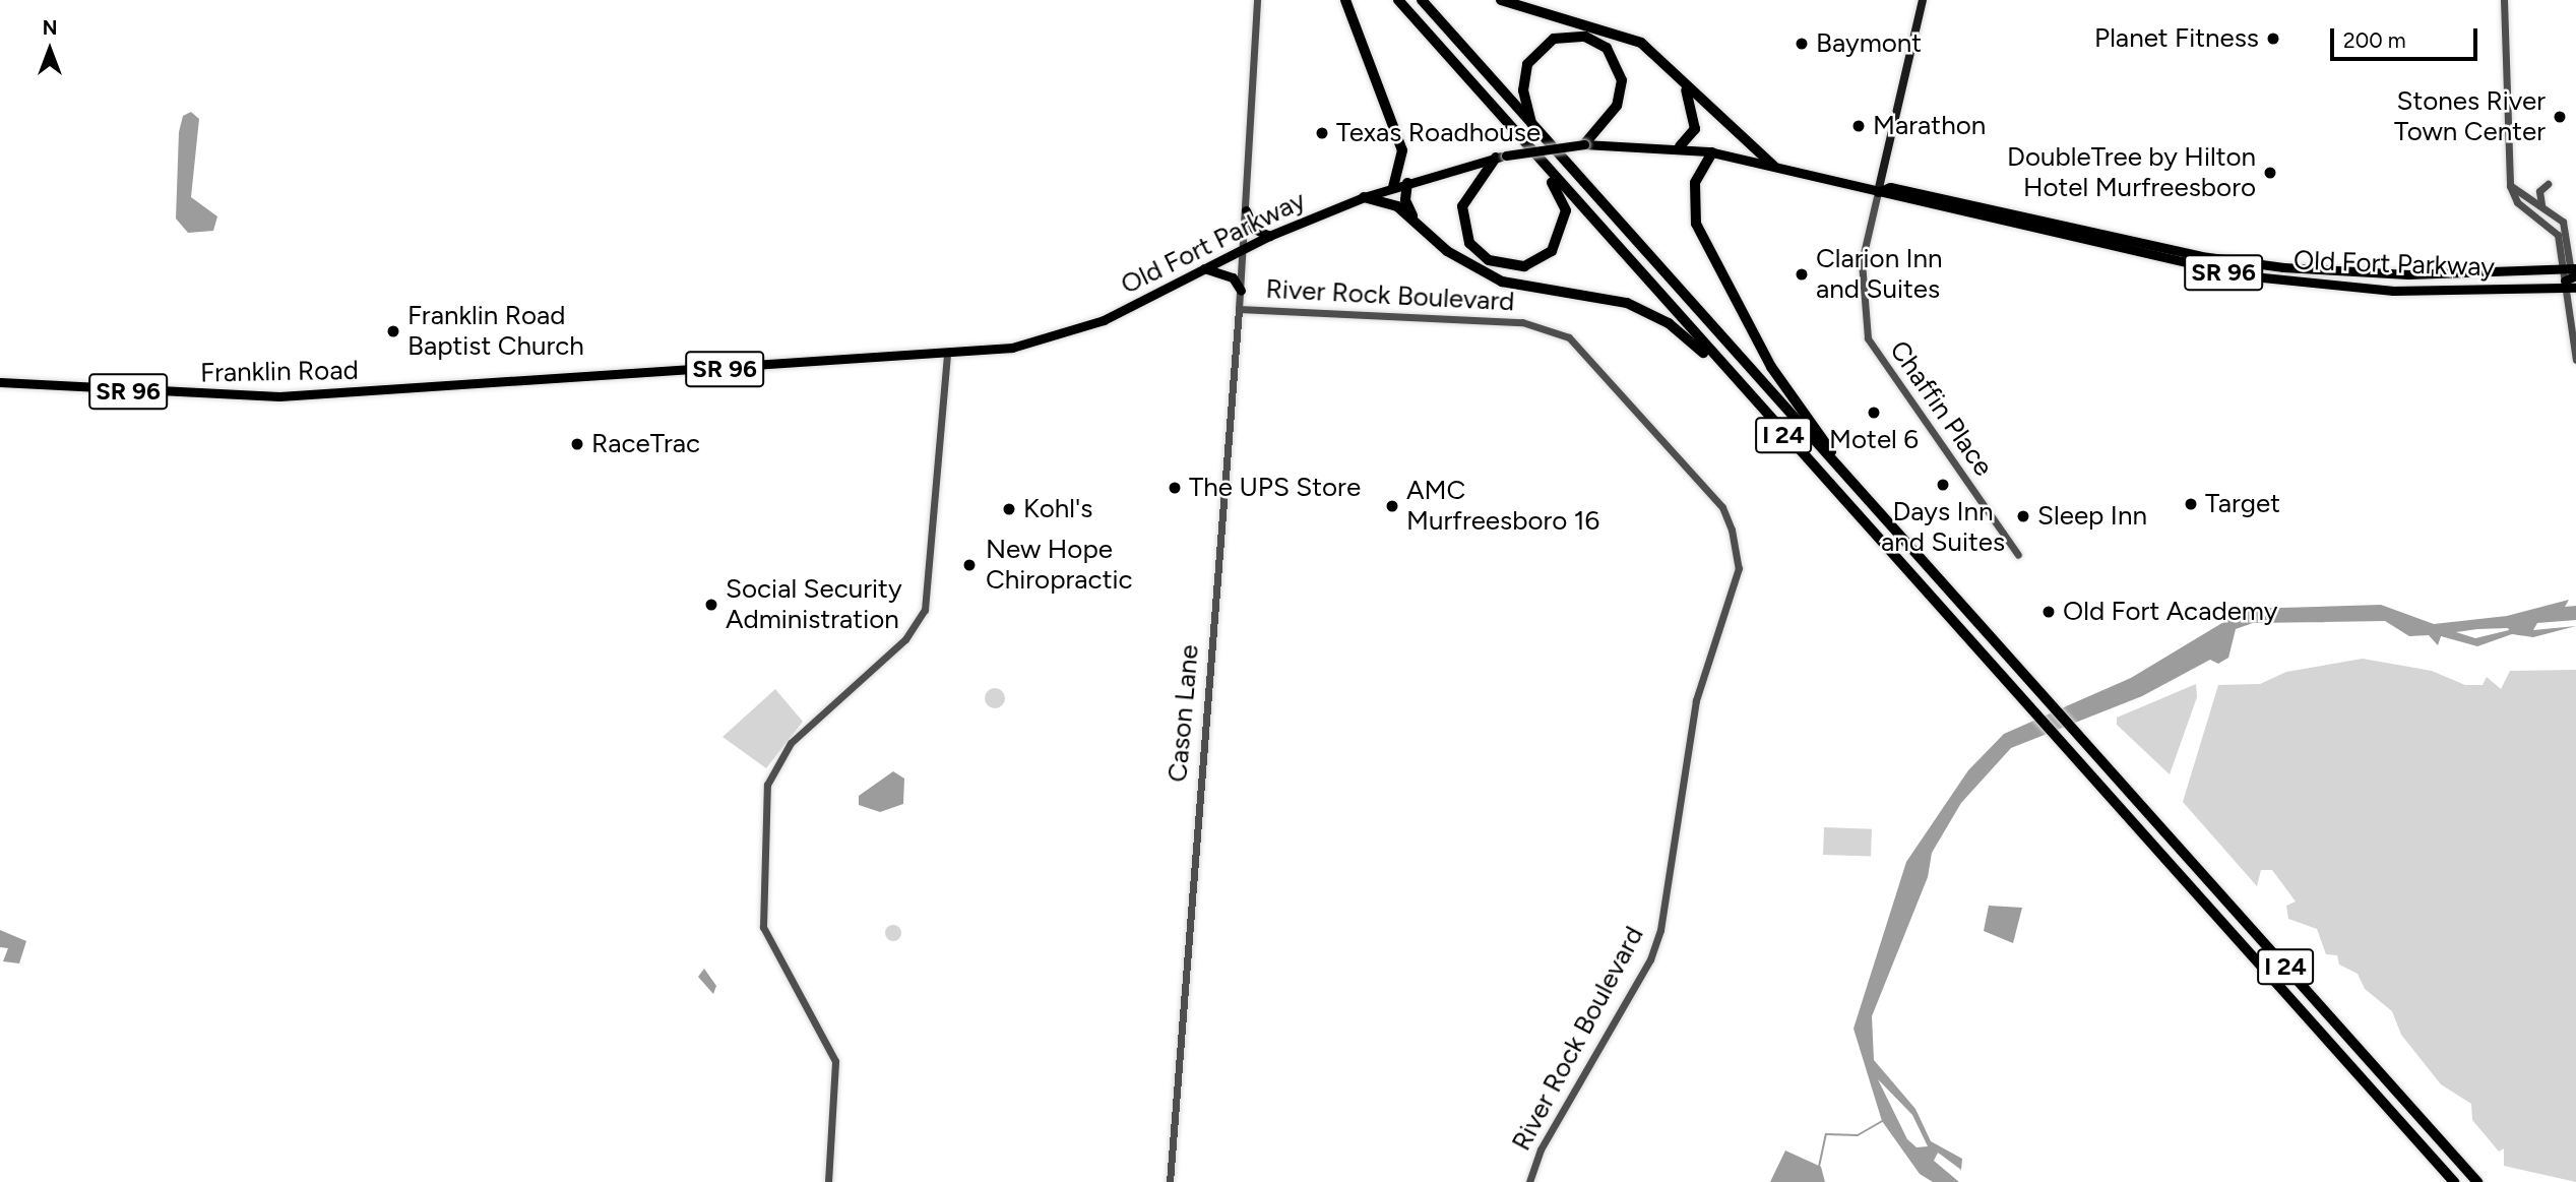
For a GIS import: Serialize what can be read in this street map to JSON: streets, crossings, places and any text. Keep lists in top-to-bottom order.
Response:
{
  "streets": {
    "highway": ["I 24"],
    "main road": ["Old Fort Parkway", "SR 96", "Franklin Road"],
    "street": ["River Rock Boulevard", "Chaffin Place", "Cason Lane"]
  },
  "crossings": [
    ["Old Fort Parkway", "Franklin Road"],
    ["Old Fort Parkway", "Chaffin Place"],
    ["Old Fort Parkway", "Cason Lane"],
    ["River Rock Boulevard", "Cason Lane"]
  ],
  "places": [
    "Planet Fitness",
    "Baymont",
    "Stones River Town Center",
    "Marathon",
    "Texas Roadhouse",
    "DoubleTree by Hilton Hotel Murfreesboro",
    "Clarion Inn and Suites",
    "Franklin Road Baptist Church",
    "Motel 6",
    "RaceTrac",
    "Days Inn and Suites",
    "The UPS Store",
    "Target",
    "AMC Murfreesboro 16",
    "Kohl's",
    "Sleep Inn",
    "New Hope Chiropractic",
    "Social Security Administration",
    "Old Fort Academy"
  ],
  "scale_bar": "200 m",
  "north": "top"
}
